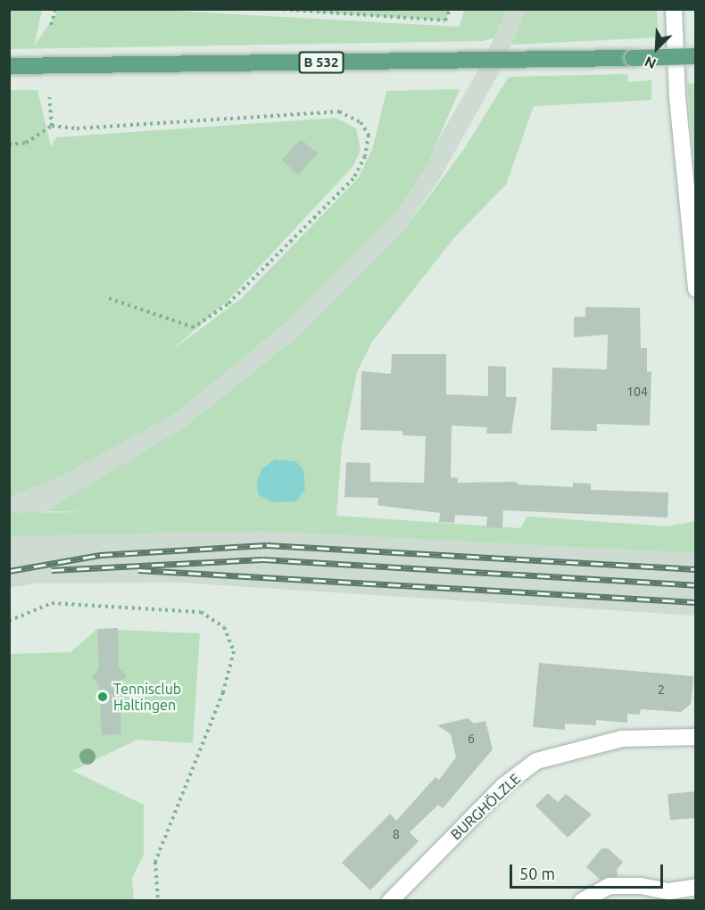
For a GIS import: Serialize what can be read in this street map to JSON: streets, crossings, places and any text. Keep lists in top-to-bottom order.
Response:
{
  "streets": {
    "main road": ["B 532"],
    "street": ["BURGHÖLZLE"]
  },
  "places": ["Tennisclub Haltingen"],
  "house_numbers": [
    "104",
    "2",
    "6",
    "8"
  ],
  "scale_bar": "50 m",
  "north": "bottom left"
}
